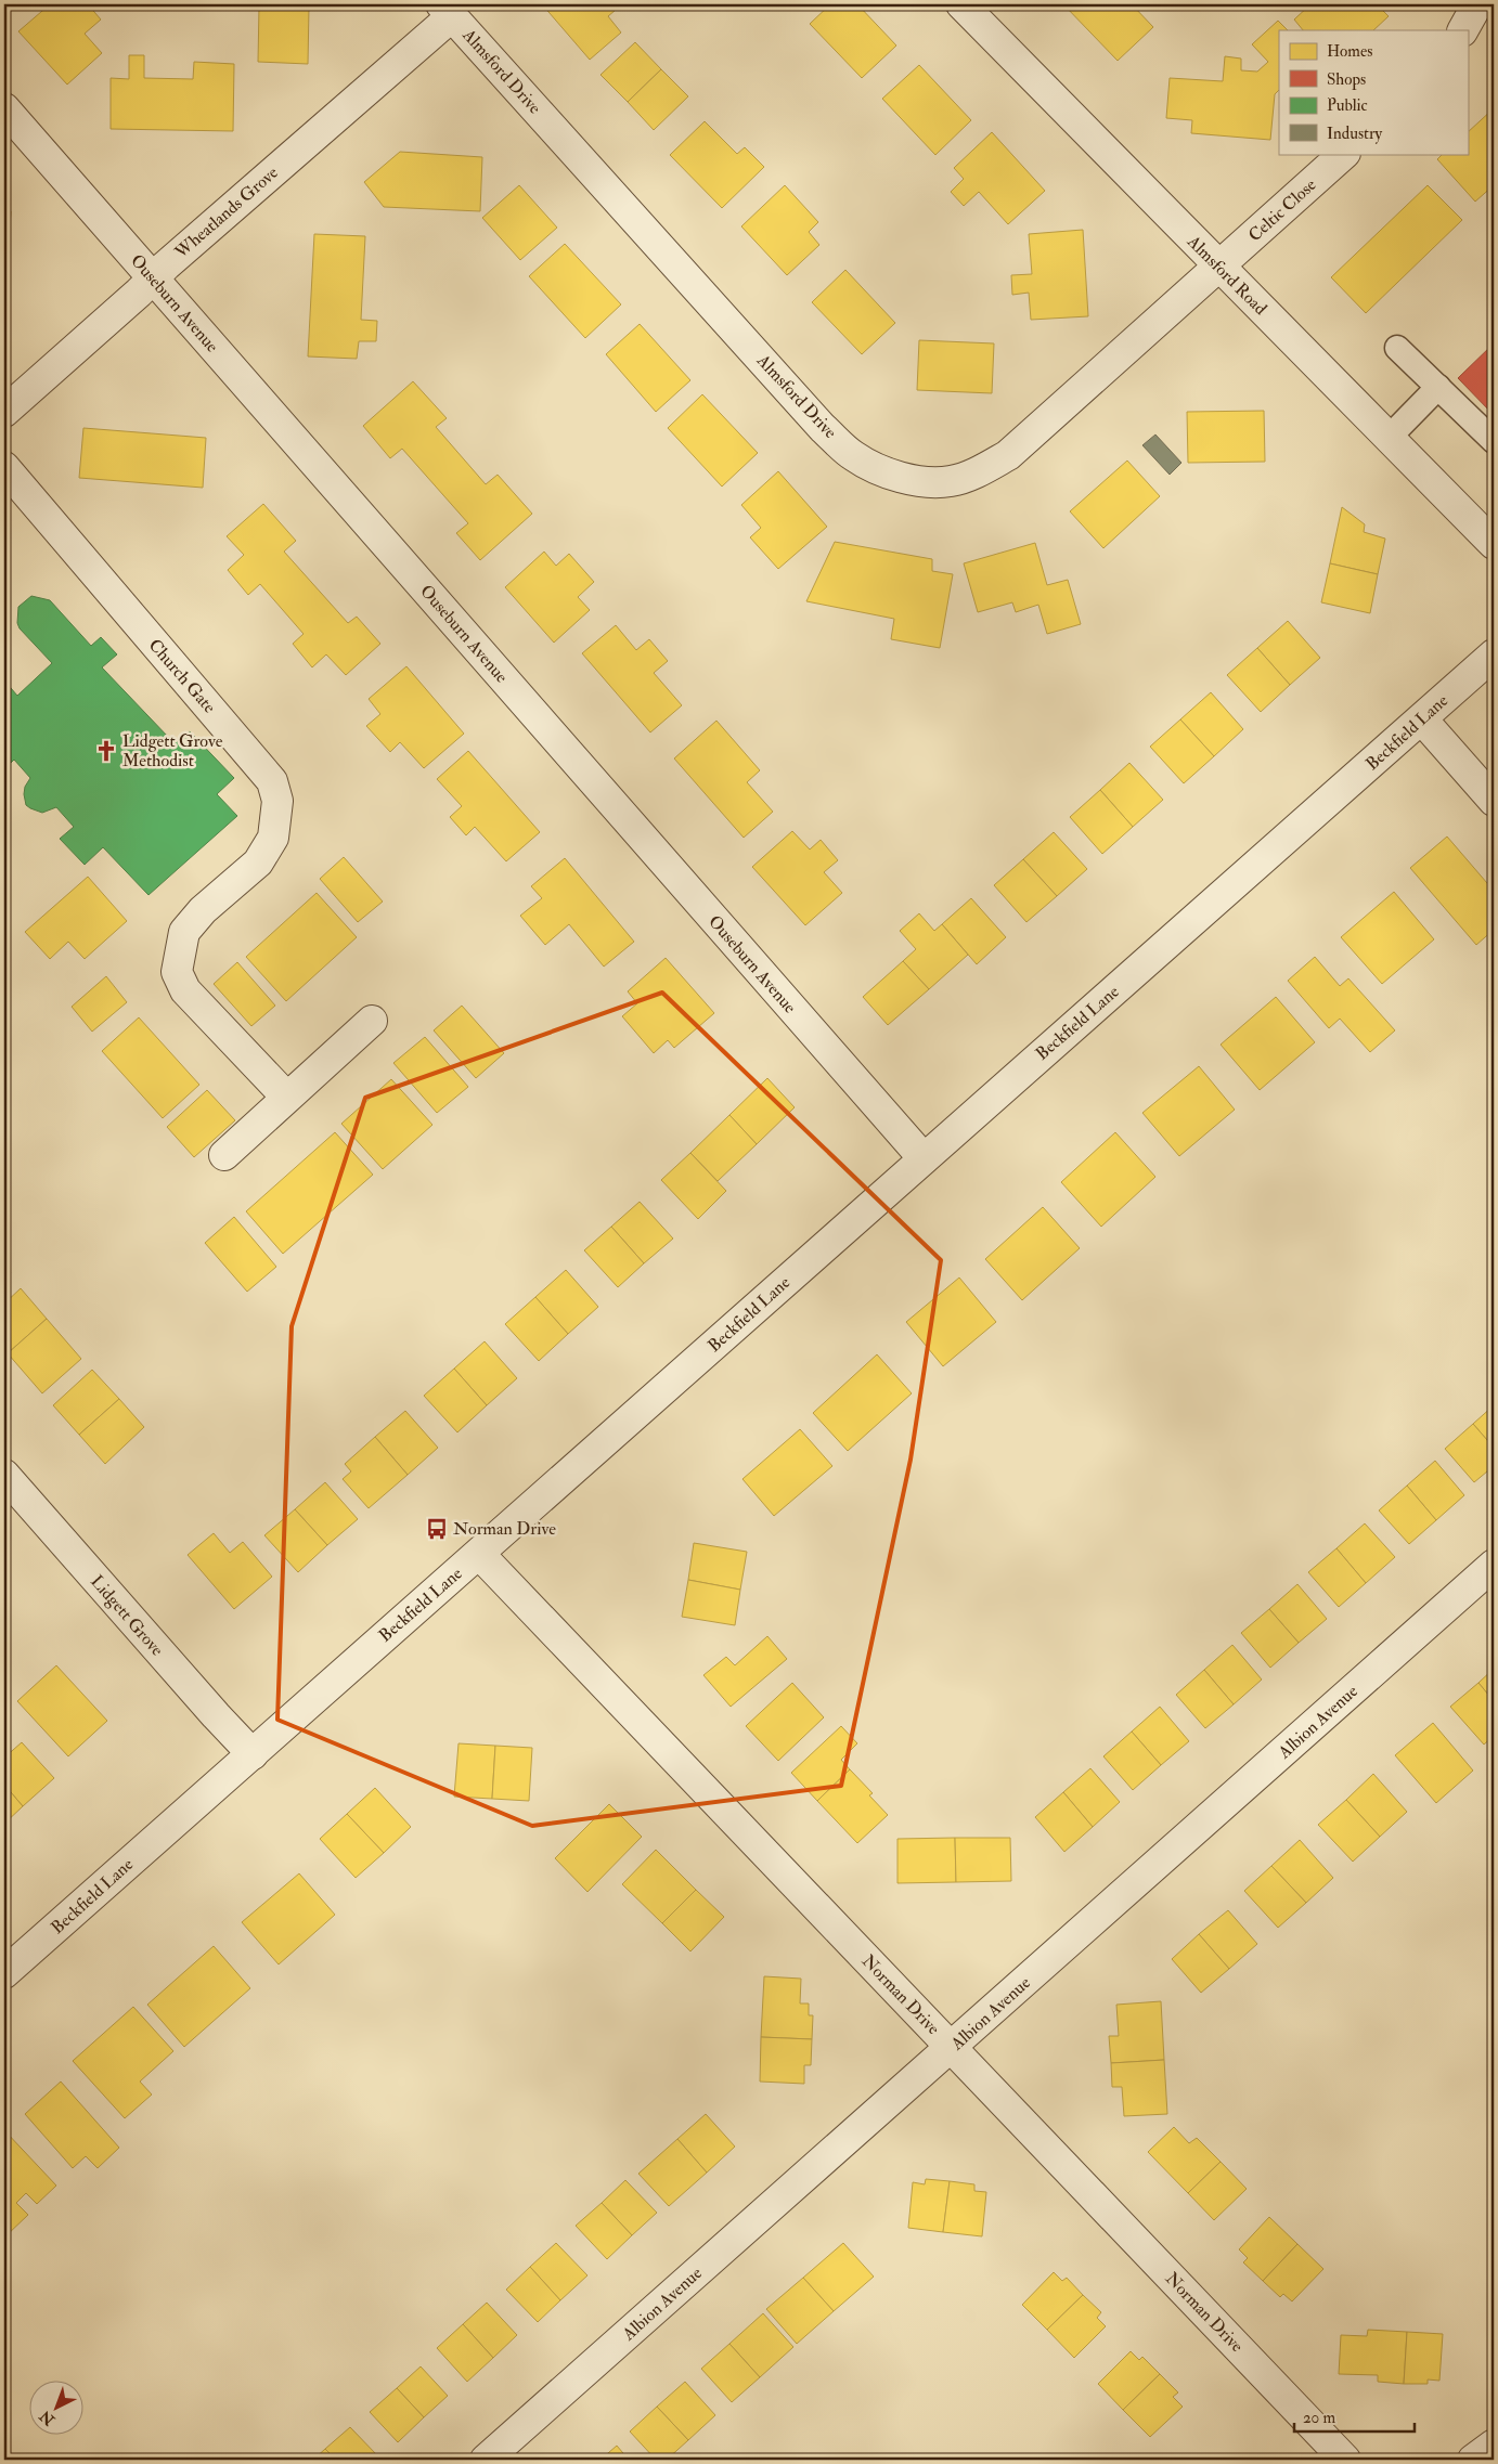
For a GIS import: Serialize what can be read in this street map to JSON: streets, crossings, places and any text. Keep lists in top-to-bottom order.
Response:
{
  "streets": {
    "street": [
      "Almsford Drive",
      "Celtic Close",
      "Wheatlands Grove",
      "Almsford Road",
      "Ouseburn Avenue",
      "Church Gate",
      "Beckfield Lane",
      "Lidgett Grove",
      "Albion Avenue",
      "Norman Drive"
    ]
  },
  "crossings": [
    ["Almsford Drive", "Celtic Close"],
    ["Almsford Drive", "Wheatlands Grove"],
    ["Almsford Drive", "Almsford Road"],
    ["Celtic Close", "Almsford Road"],
    ["Wheatlands Grove", "Ouseburn Avenue"],
    ["Ouseburn Avenue", "Beckfield Lane"],
    ["Beckfield Lane", "Lidgett Grove"],
    ["Beckfield Lane", "Norman Drive"],
    ["Albion Avenue", "Norman Drive"]
  ],
  "places": {
    "church": ["Lidgett Grove Methodist"],
    "bus stop": ["Norman Drive"]
  },
  "legend": [
    "Homes",
    "Shops",
    "Public",
    "Industry"
  ],
  "scale_bar": "20 m",
  "north": "bottom left"
}
